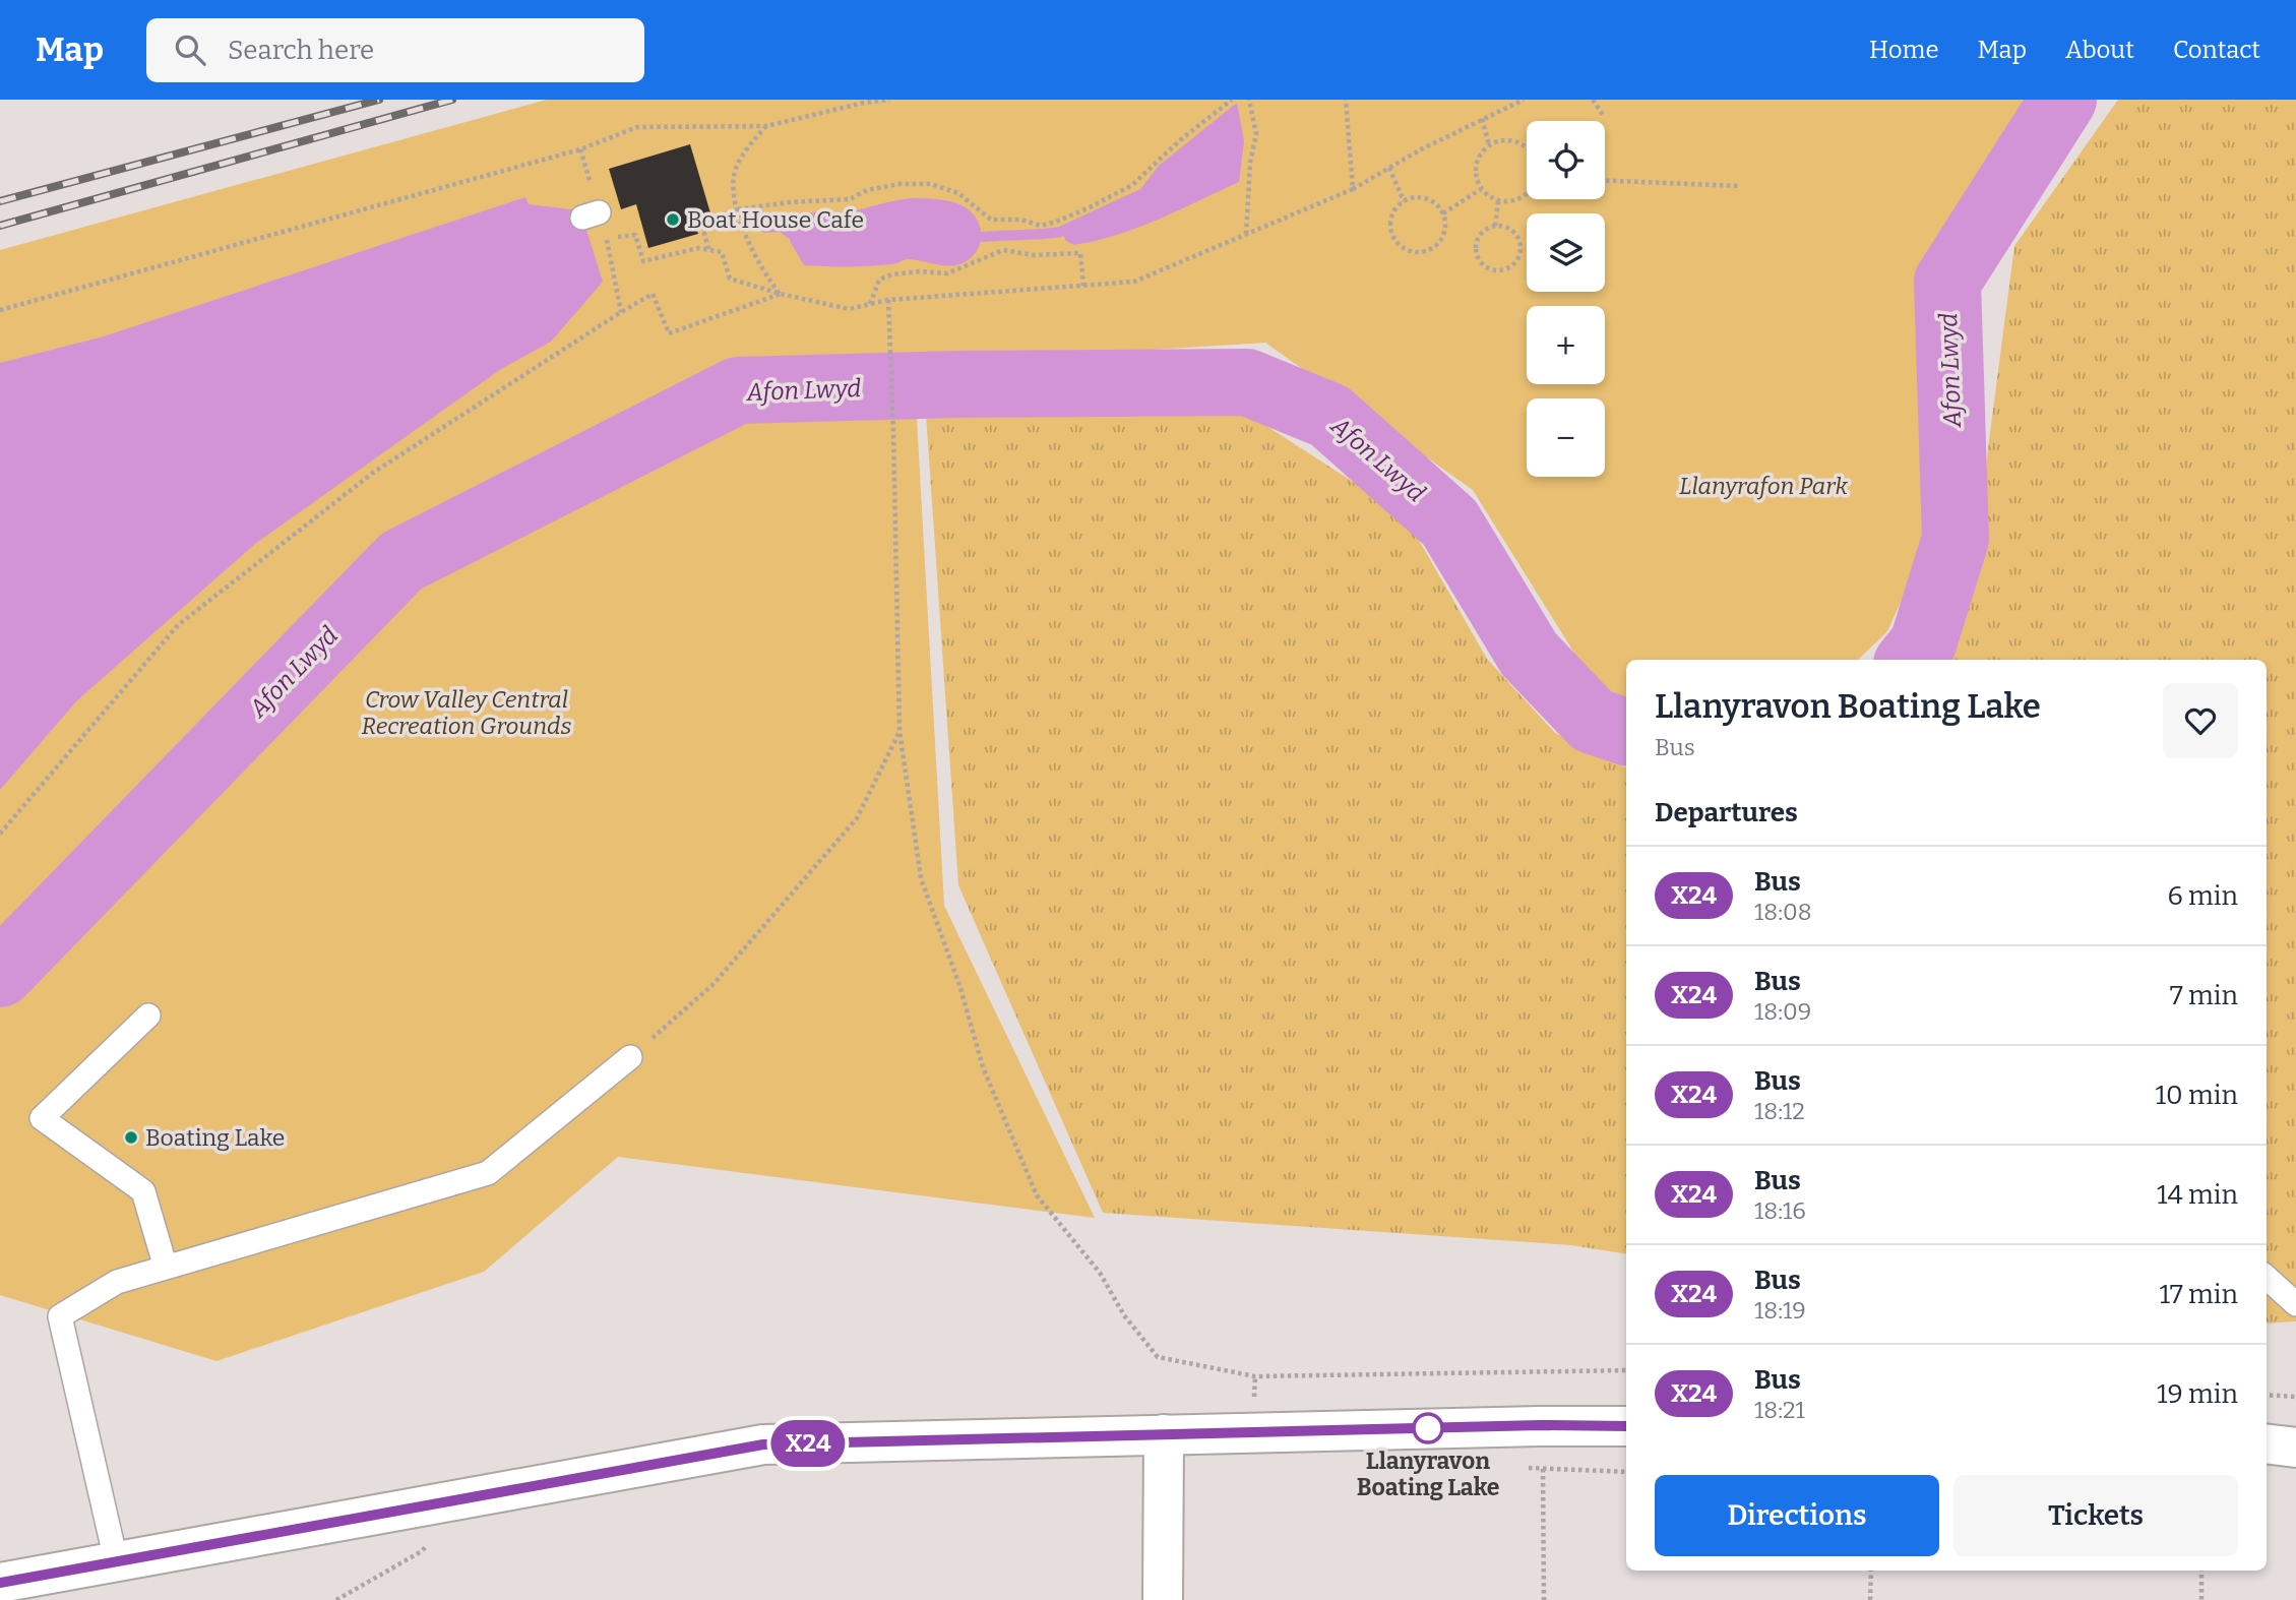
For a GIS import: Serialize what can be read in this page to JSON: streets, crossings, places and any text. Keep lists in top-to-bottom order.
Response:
{
  "water": ["Afon Lwyd"],
  "parks": ["Llanyrafon Park", "Crow Valley Central Recreation Grounds"],
  "places": ["Boat House Cafe", "Boating Lake", "Llanyravon Boating Lake"],
  "lines": ["bus line X24"],
  "page": {
    "header": "Map",
    "search": "Search here",
    "nav": [
      "Home",
      "Map",
      "About",
      "Contact"
    ],
    "on_map": "X24",
    "map_buttons": ["+", "−"],
    "heading": [
      ["Llanyravon Boating Lake", "Bus"],
      "Departures"
    ],
    "list": [
      {
        "mark": "X24",
        "name": "Bus",
        "note": "18:08",
        "value": "6 min"
      },
      {
        "mark": "X24",
        "name": "Bus",
        "note": "18:09",
        "value": "7 min"
      },
      {
        "mark": "X24",
        "name": "Bus",
        "note": "18:12",
        "value": "10 min"
      },
      {
        "mark": "X24",
        "name": "Bus",
        "note": "18:16",
        "value": "14 min"
      },
      {
        "mark": "X24",
        "name": "Bus",
        "note": "18:19",
        "value": "17 min"
      },
      {
        "mark": "X24",
        "name": "Bus",
        "note": "18:21",
        "value": "19 min"
      }
    ],
    "buttons": ["Directions", "Tickets"]
  }
}
